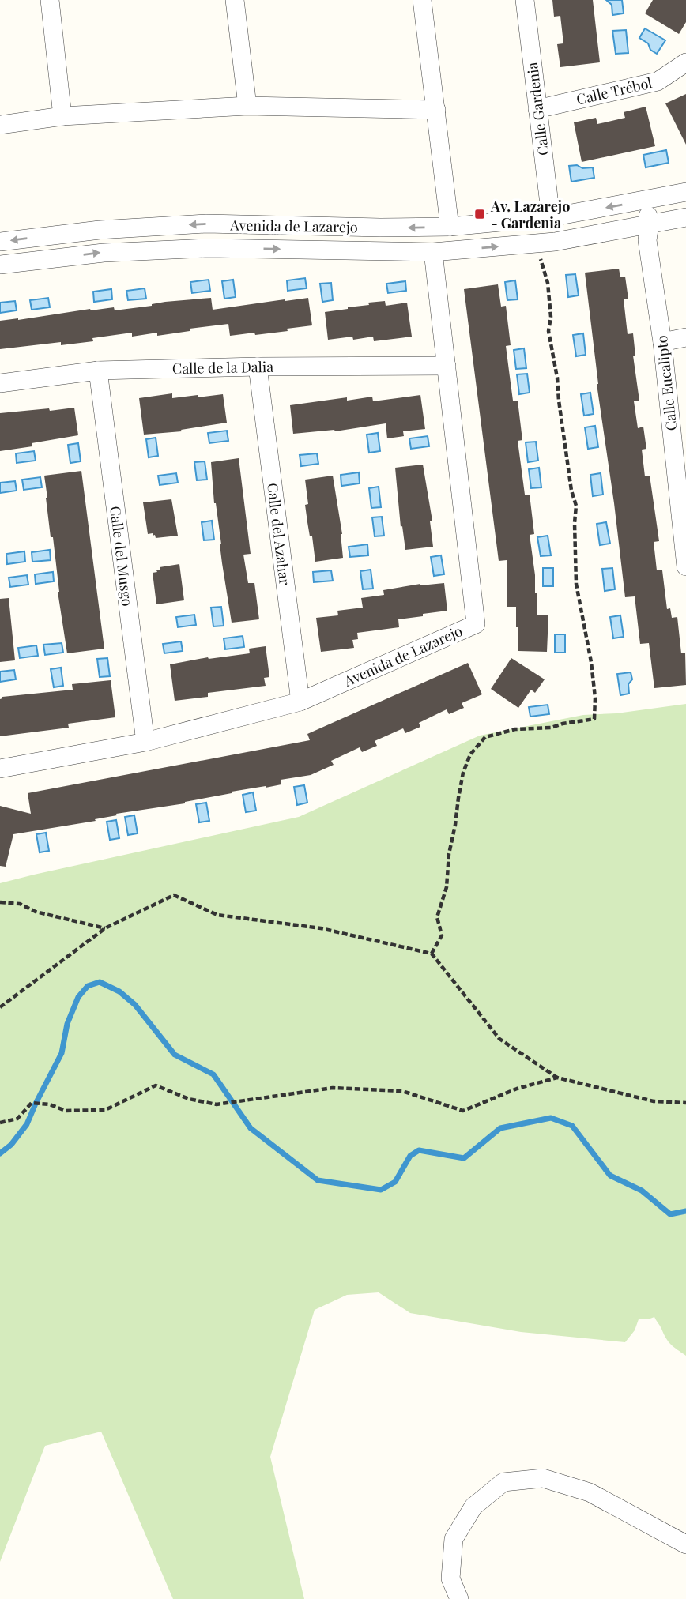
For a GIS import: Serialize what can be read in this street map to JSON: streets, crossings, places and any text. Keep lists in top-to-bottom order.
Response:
{
  "streets": {
    "street": [
      "Calle Trébol",
      "Calle Gardenia",
      "Avenida de Lazarejo",
      "Calle de la Dalia",
      "Calle Eucalipto",
      "Calle del Azahar",
      "Calle del Musgo"
    ]
  },
  "crossings": [
    ["Calle Trébol", "Calle Gardenia"],
    ["Calle Gardenia", "Avenida de Lazarejo"],
    ["Avenida de Lazarejo", "Calle de la Dalia"],
    ["Avenida de Lazarejo", "Calle Eucalipto"],
    ["Avenida de Lazarejo", "Calle del Azahar"],
    ["Avenida de Lazarejo", "Calle del Musgo"],
    ["Calle de la Dalia", "Calle del Azahar"],
    ["Calle de la Dalia", "Calle del Musgo"]
  ],
  "places": {
    "transit": ["Av. Lazarejo - Gardenia"]
  }
}
